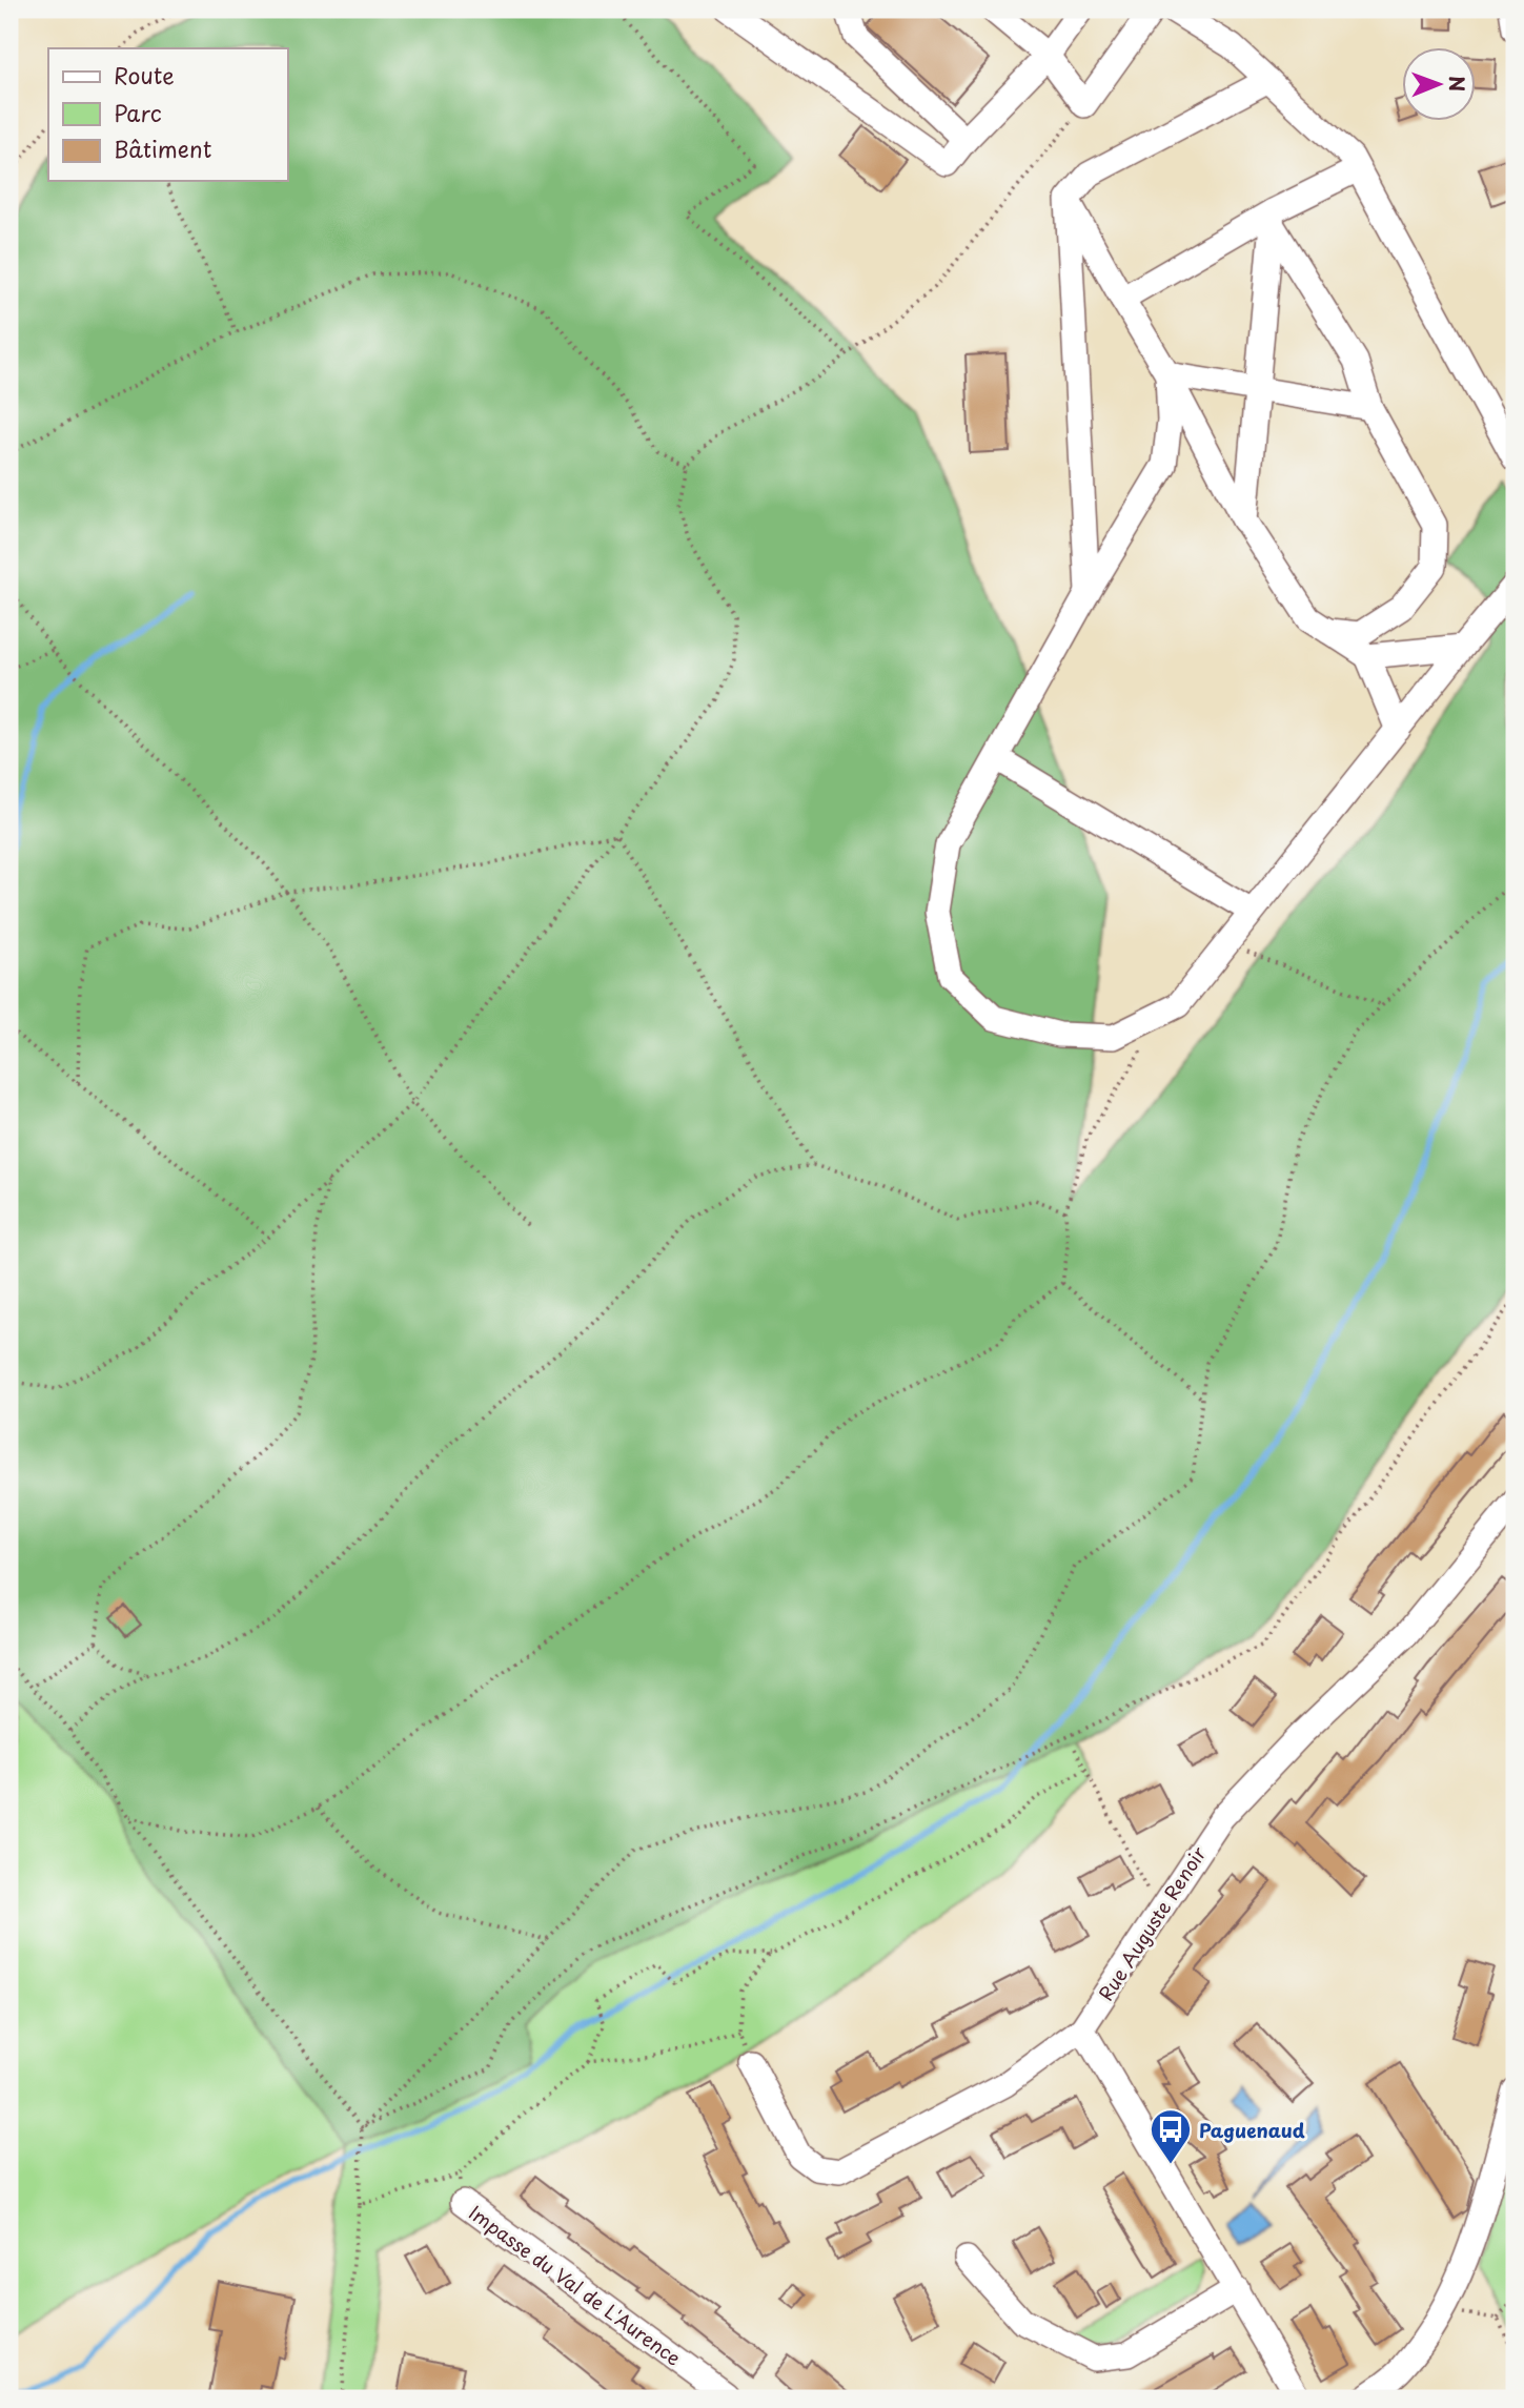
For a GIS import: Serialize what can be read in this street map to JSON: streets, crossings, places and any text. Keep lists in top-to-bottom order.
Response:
{
  "streets": {
    "street": ["Rue Auguste Renoir", "Impasse du Val de L'Aurence"]
  },
  "places": {
    "bus stop": ["Paguenaud"]
  },
  "legend": ["Route", "Parc", "Bâtiment"],
  "north": "right"
}
